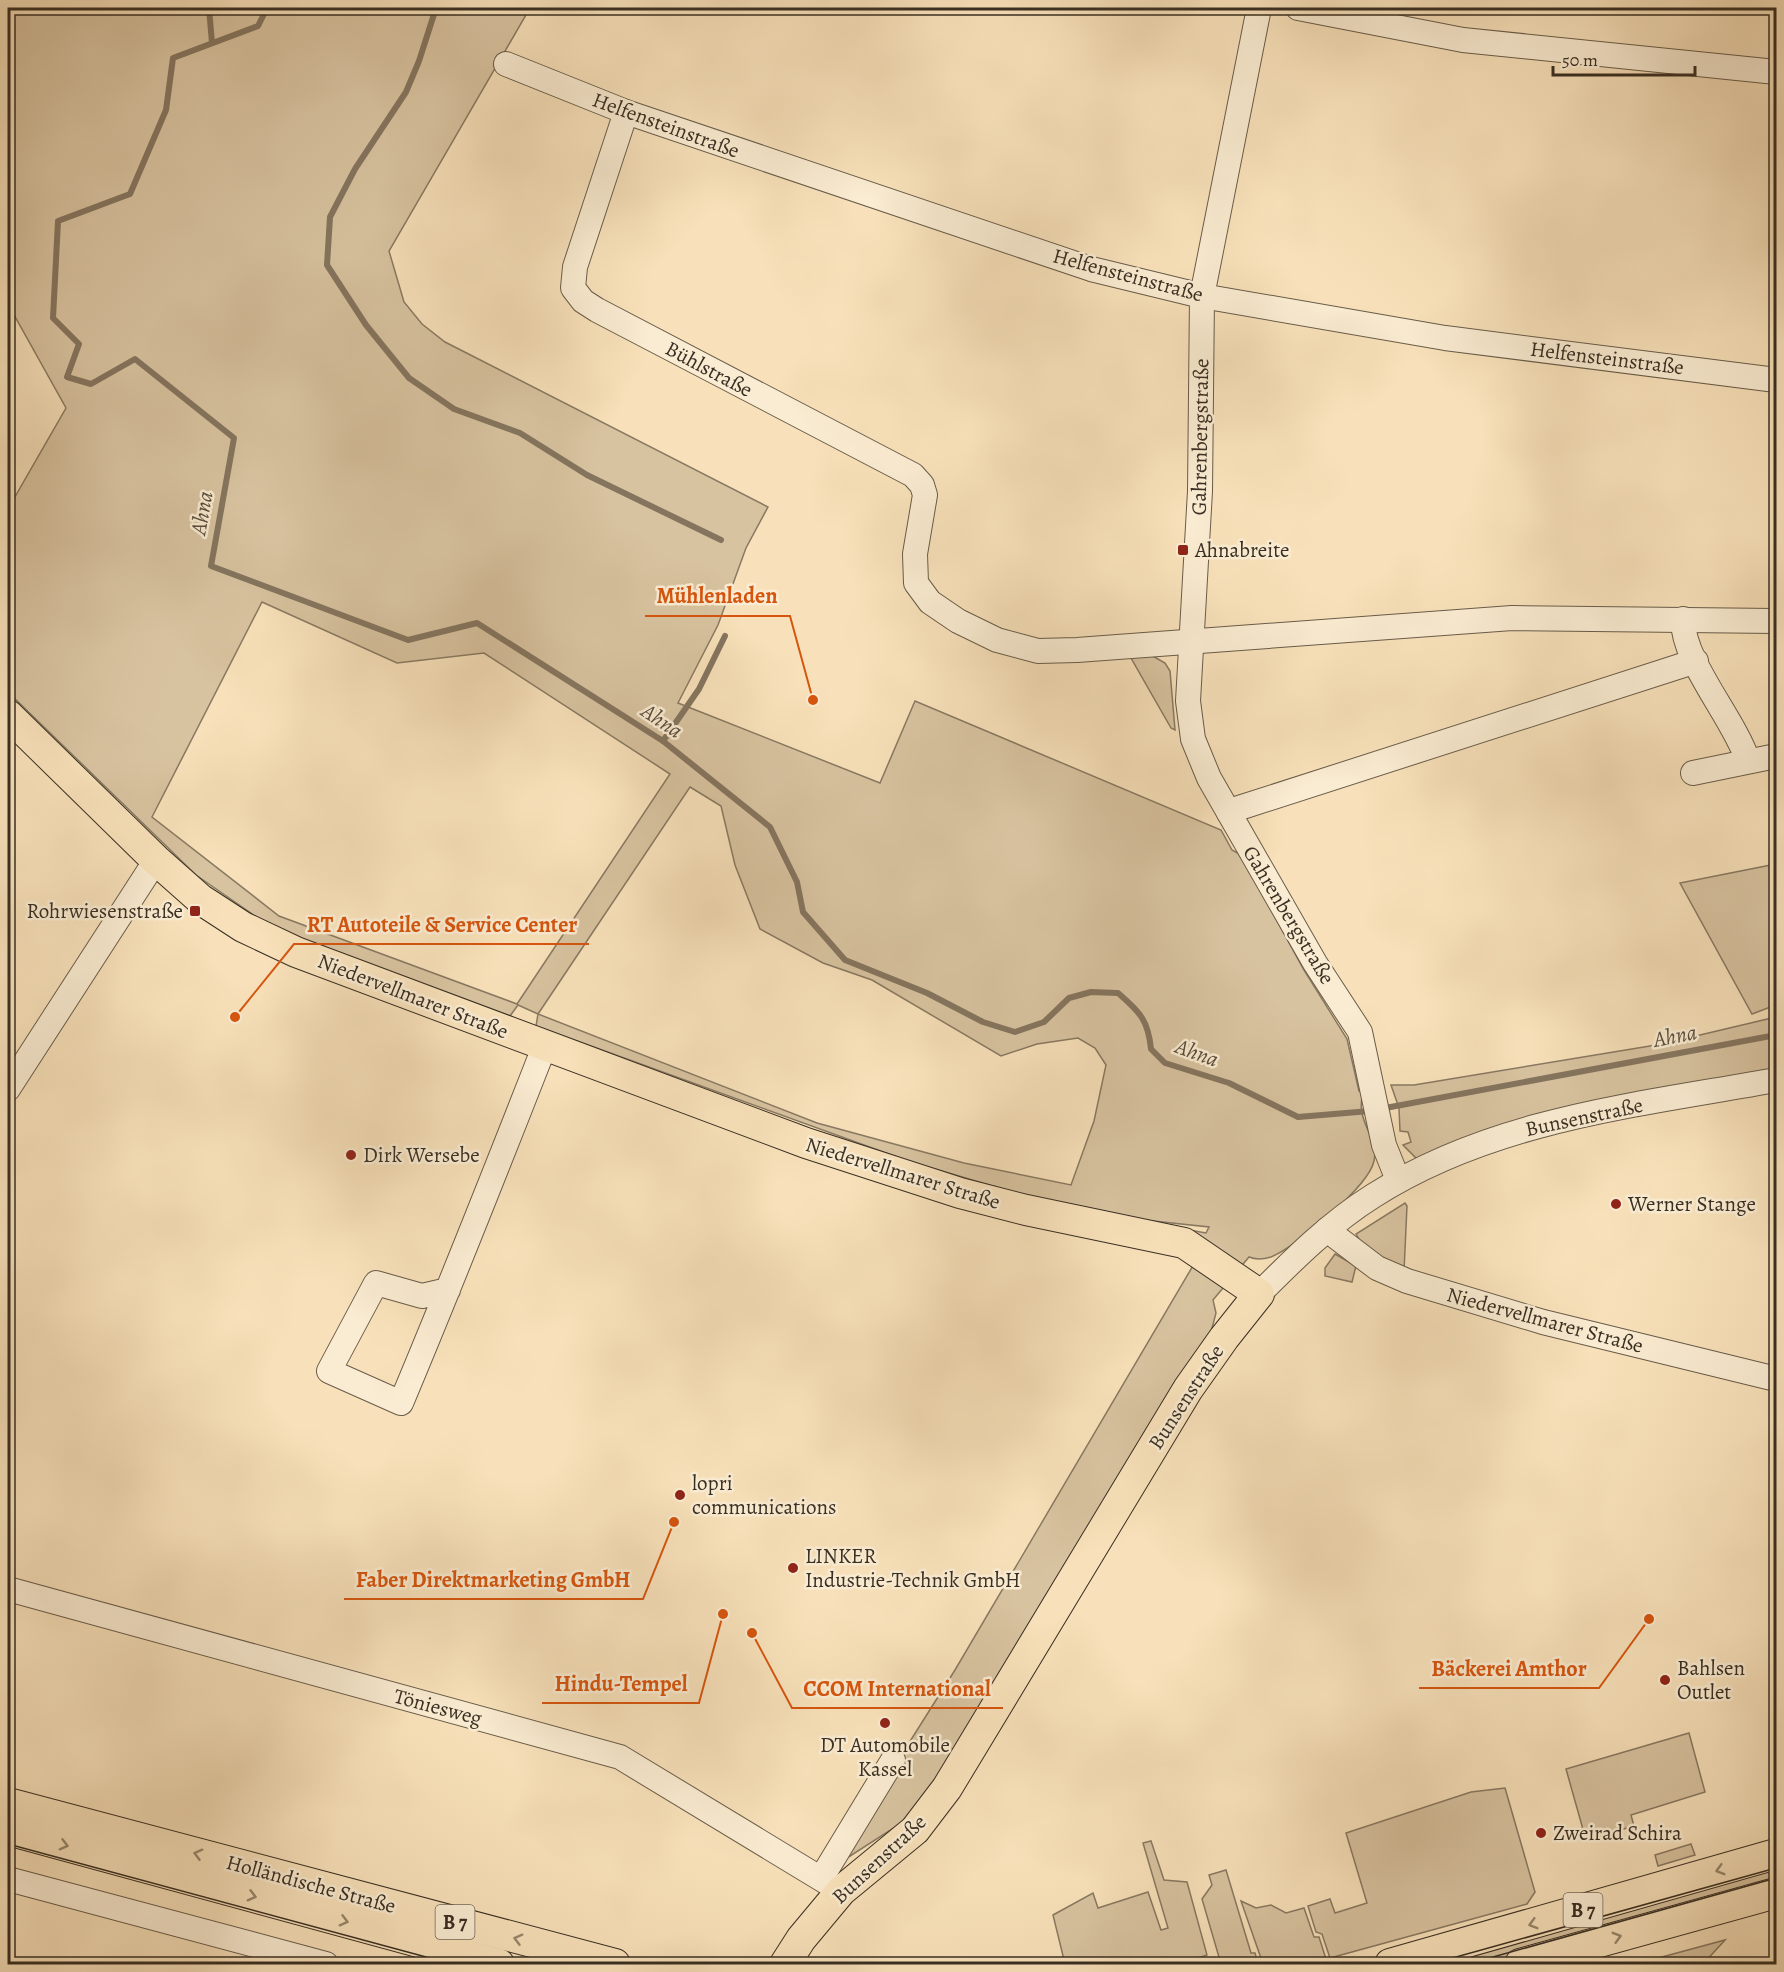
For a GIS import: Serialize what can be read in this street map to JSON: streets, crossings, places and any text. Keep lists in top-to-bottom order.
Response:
{
  "streets": {
    "main road": [
      "Niedervellmarer Straße",
      "Bunsenstraße",
      "Holländische Straße",
      "B 7"
    ],
    "street": [
      "Helfensteinstraße",
      "Bühlstraße",
      "Gahrenbergstraße",
      "Töniesweg"
    ]
  },
  "crossings": [
    ["Helfensteinstraße", "Bühlstraße"],
    ["Helfensteinstraße", "Gahrenbergstraße"],
    ["Bühlstraße", "Gahrenbergstraße"],
    ["Gahrenbergstraße", "Bunsenstraße"],
    ["Niedervellmarer Straße", "Bunsenstraße"],
    ["Bunsenstraße", "Töniesweg"]
  ],
  "water": ["Ahna"],
  "places": {
    "transit": ["Ahnabreite", "Rohrwiesenstraße"],
    "other": [
      "Mühlenladen",
      "RT Autoteile & Service Center",
      "Dirk Wersebe",
      "Werner Stange",
      "lopri communications",
      "Faber Direktmarketing GmbH",
      "LINKER Industrie-Technik GmbH",
      "Hindu-Tempel",
      "Bäckerei Amthor",
      "CCOM International",
      "Bahlsen Outlet",
      "DT Automobile Kassel",
      "Zweirad Schira"
    ]
  },
  "scale_bar": "50 m"
}
